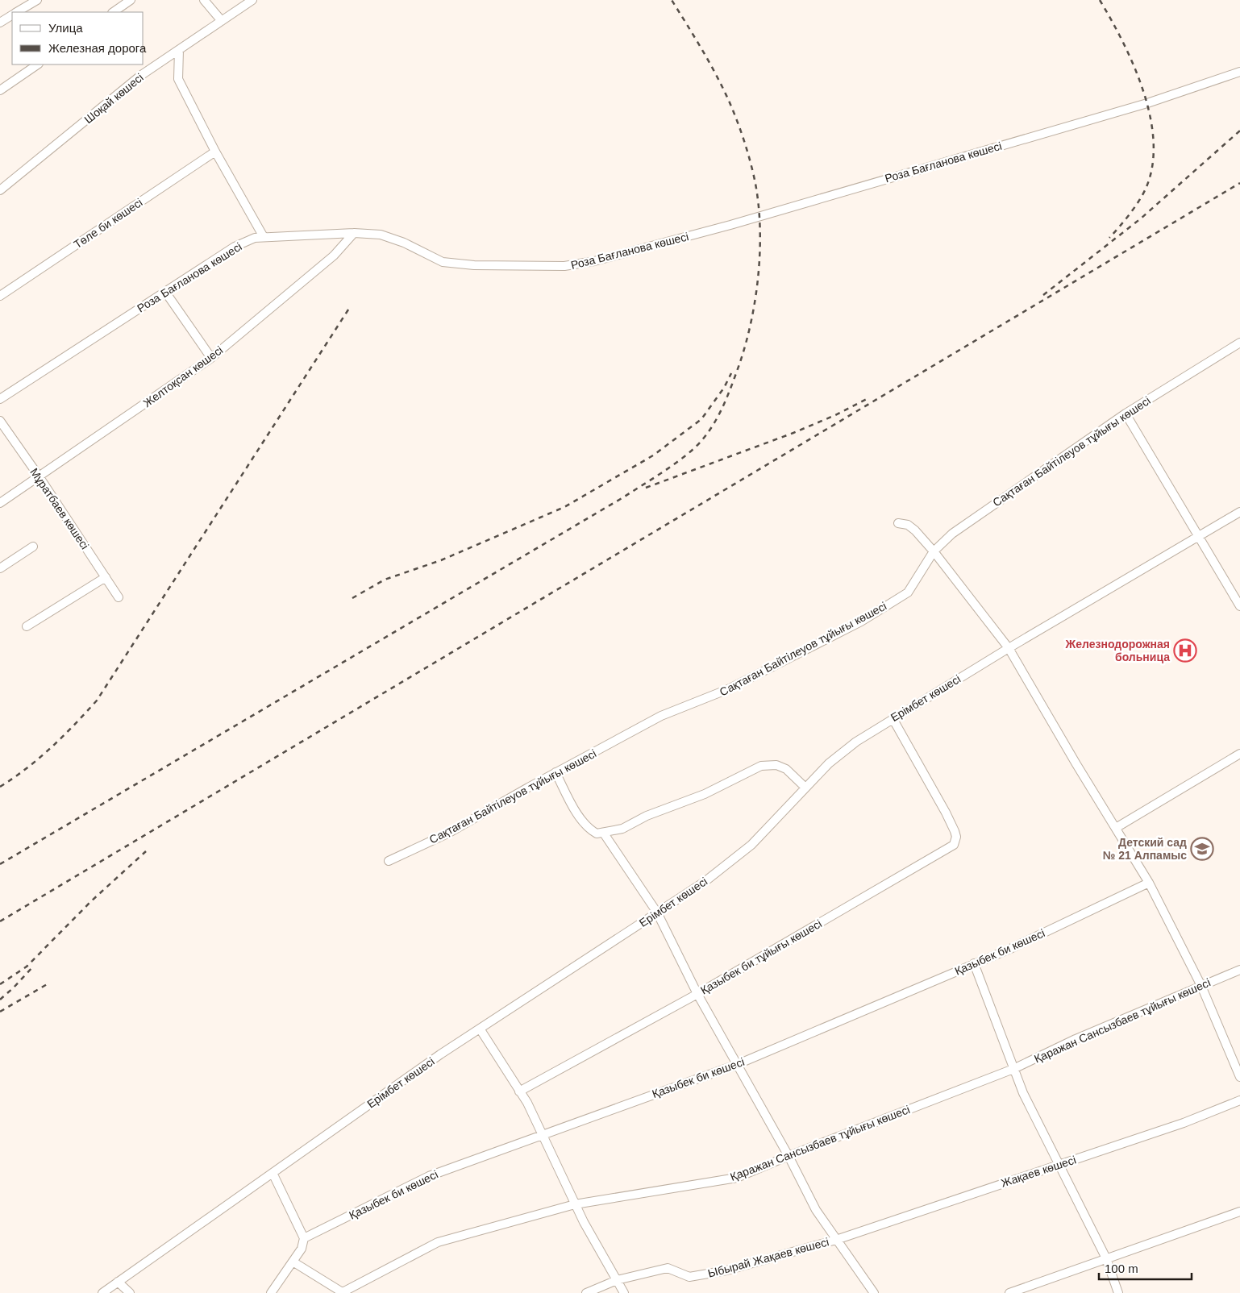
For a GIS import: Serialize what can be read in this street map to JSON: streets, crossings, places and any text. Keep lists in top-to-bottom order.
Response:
{
  "streets": {
    "street": [
      "Шоқай көшесі",
      "Роза Бағланова көшесі",
      "Төле би көшесі",
      "Желтоқсан көшесі",
      "Сақтаған Байтілеуов тұйығы көшесі",
      "Мұратбаев көшесі",
      "Ерімбет көшесі",
      "Қазыбек би көшесі",
      "Қазыбек би тұйығы көшесі",
      "Қаражан Сансызбаев тұйығы көшесі",
      "Жақаев көшесі",
      "Ыбырай Жақаев көшесі"
    ]
  },
  "crossings": [
    ["Роза Бағланова көшесі", "Желтоқсан көшесі"],
    ["Желтоқсан көшесі", "Мұратбаев көшесі"],
    ["Ерімбет көшесі", "Қазыбек би тұйығы көшесі"],
    ["Жақаев көшесі", "Ыбырай Жақаев көшесі"]
  ],
  "places": {
    "hospital": ["Железнодорожная больница"],
    "school or university": ["Детский сад № 21 Алпамыс"]
  },
  "legend": ["Улица", "Железная дорога"],
  "scale_bar": "100 m"
}
